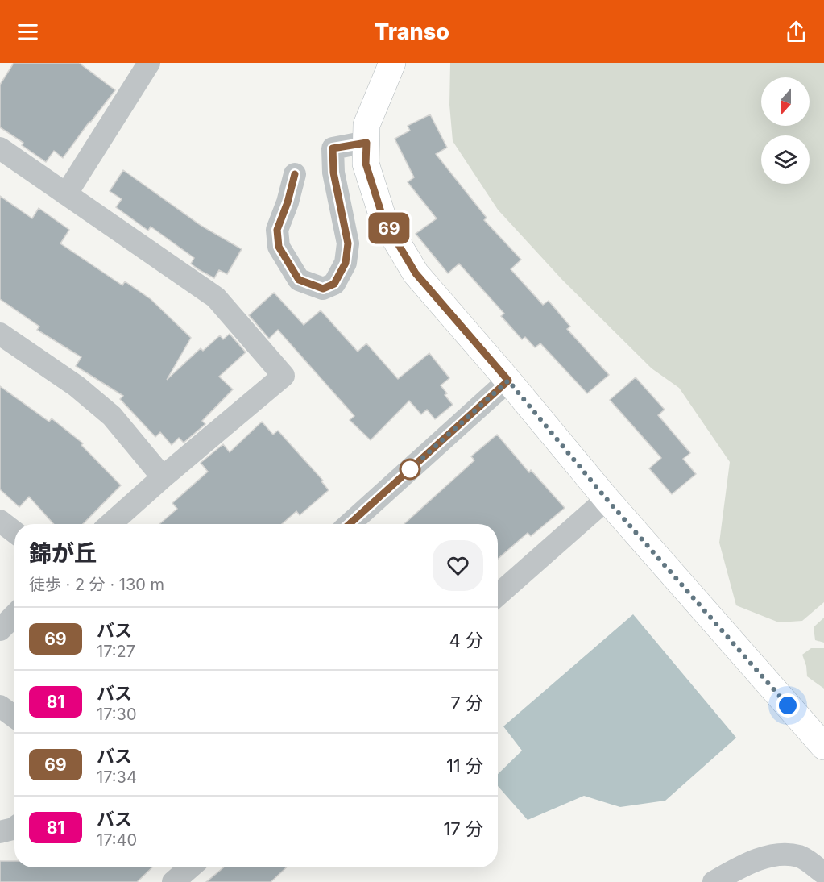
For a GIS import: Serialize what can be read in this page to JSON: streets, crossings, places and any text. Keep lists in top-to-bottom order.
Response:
{
  "lines": ["bus line 69"],
  "north": "bottom",
  "page": {
    "header": "Transo",
    "on_map": "69",
    "heading": ["錦が丘", "徒歩 · 2 分 · 130 m"],
    "list": [
      {
        "mark": "69",
        "name": "バス",
        "note": "17:27",
        "value": "4 分"
      },
      {
        "mark": "81",
        "name": "バス",
        "note": "17:30",
        "value": "7 分"
      },
      {
        "mark": "69",
        "name": "バス",
        "note": "17:34",
        "value": "11 分"
      },
      {
        "mark": "81",
        "name": "バス",
        "note": "17:40",
        "value": "17 分"
      }
    ]
  }
}
